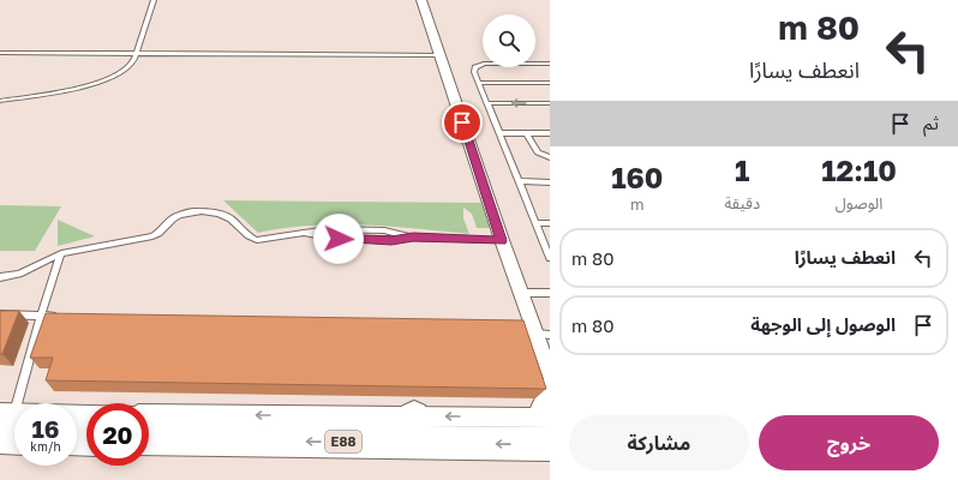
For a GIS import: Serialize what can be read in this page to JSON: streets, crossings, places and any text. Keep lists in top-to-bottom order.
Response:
{
  "streets": {
    "highway": ["E88"]
  },
  "page": {
    "turn": ["80 m", "انعطف يسارًا"],
    "then": "ثم",
    "eta": [
      "12:10",
      "الوصول",
      "1",
      "دقيقة",
      "160",
      "m"
    ],
    "list": [
      {
        "name": "انعطف يسارًا",
        "value": "80 m"
      },
      {
        "name": "الوصول إلى الوجهة",
        "value": "80 m"
      }
    ],
    "speed": "16 km/h",
    "limit": "20",
    "buttons": ["خروج", "مشاركة"]
  }
}
